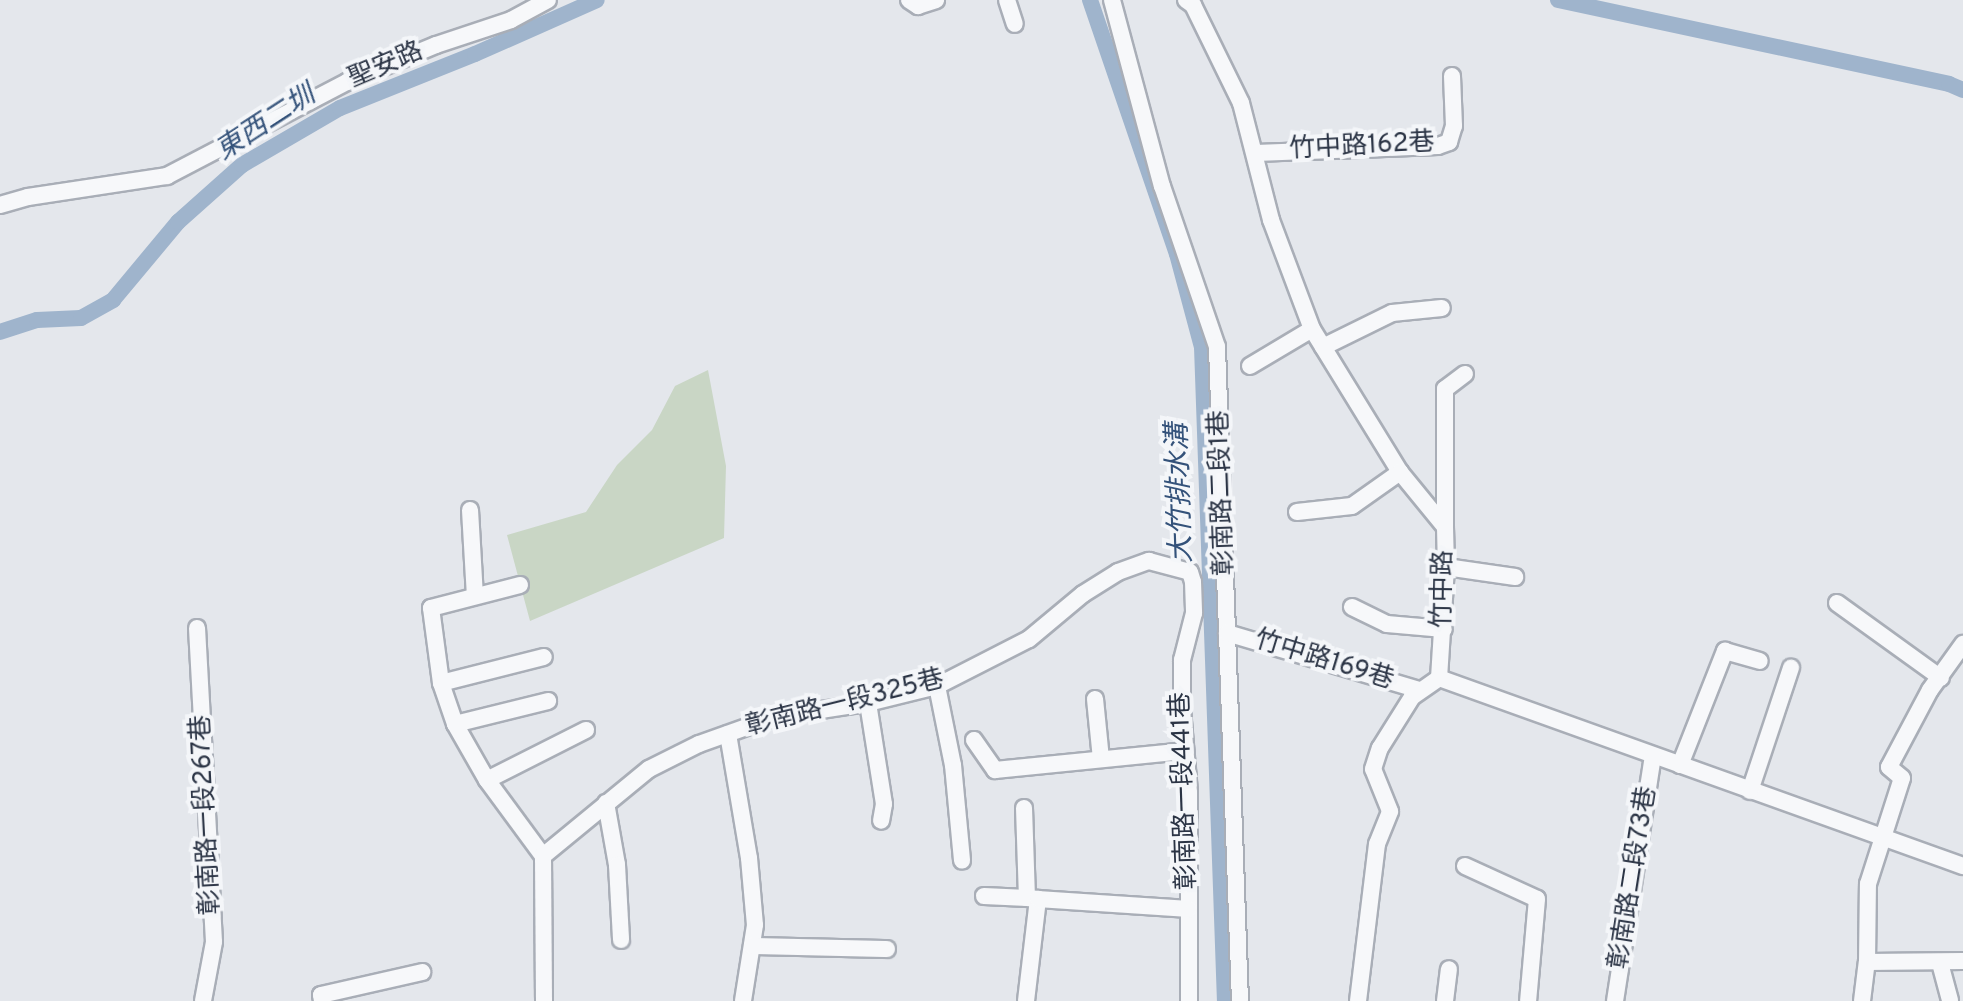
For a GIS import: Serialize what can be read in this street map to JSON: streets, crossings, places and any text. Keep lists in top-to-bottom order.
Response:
{
  "streets": {
    "street": [
      "聖安路",
      "竹中路162巷",
      "彰南路二段1巷",
      "竹中路",
      "竹中路169巷",
      "彰南路一段325巷",
      "彰南路一段441巷",
      "彰南路一段267巷",
      "彰南路二段73巷"
    ]
  },
  "crossings": [
    ["竹中路162巷", "竹中路"],
    ["彰南路二段1巷", "竹中路169巷"],
    ["彰南路一段325巷", "彰南路一段441巷"]
  ],
  "water": ["東西二圳", "大竹排水溝"]
}
